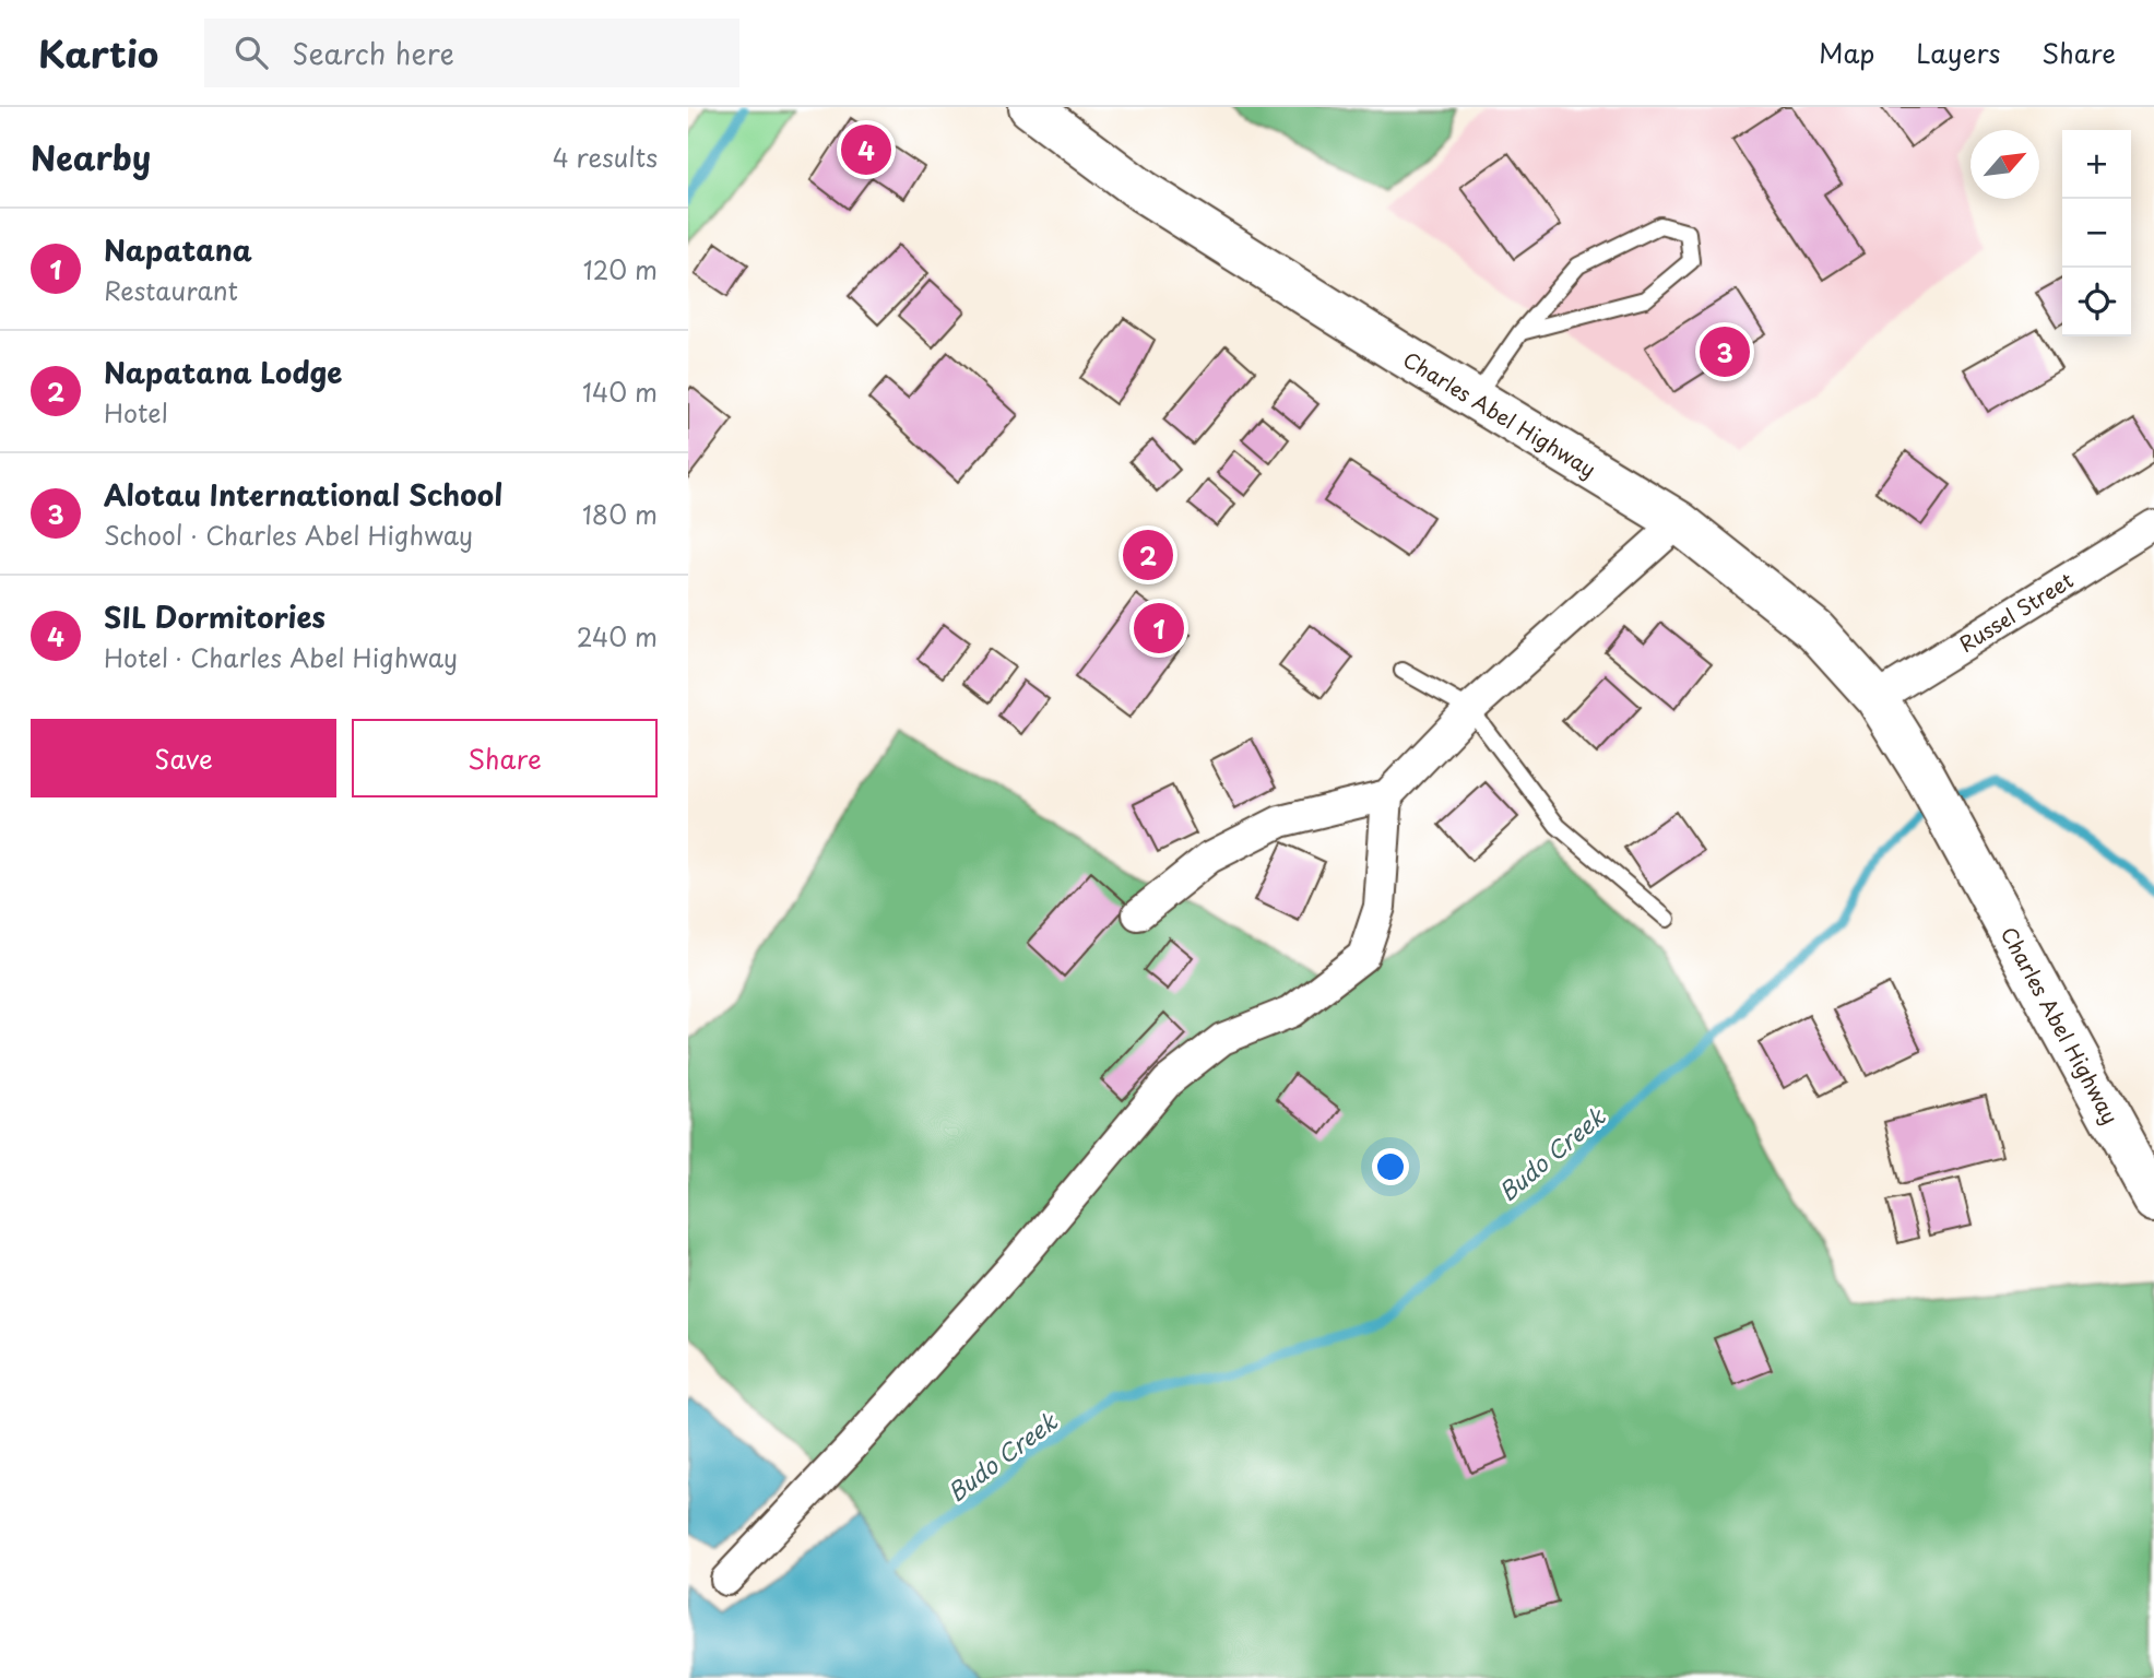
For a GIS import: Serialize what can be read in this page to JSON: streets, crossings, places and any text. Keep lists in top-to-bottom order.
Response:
{
  "streets": {
    "main road": ["Charles Abel Highway"],
    "street": ["Russel Street"]
  },
  "crossings": [
    ["Charles Abel Highway", "Russel Street"]
  ],
  "water": ["Budo Creek"],
  "north": "top right",
  "page": {
    "header": "Kartio",
    "search": "Search here",
    "nav": ["Map", "Layers", "Share"],
    "heading": ["Nearby", "4 results"],
    "pins": [
      "4",
      "3",
      "2",
      "1"
    ],
    "map_buttons": ["+", "−"],
    "list": [
      {
        "mark": "1",
        "name": "Napatana",
        "note": "Restaurant",
        "value": "120 m"
      },
      {
        "mark": "2",
        "name": "Napatana Lodge",
        "note": "Hotel",
        "value": "140 m"
      },
      {
        "mark": "3",
        "name": "Alotau International School",
        "note": "School · Charles Abel Highway",
        "value": "180 m"
      },
      {
        "mark": "4",
        "name": "SIL Dormitories",
        "note": "Hotel · Charles Abel Highway",
        "value": "240 m"
      }
    ],
    "buttons": ["Save", "Share"]
  }
}
